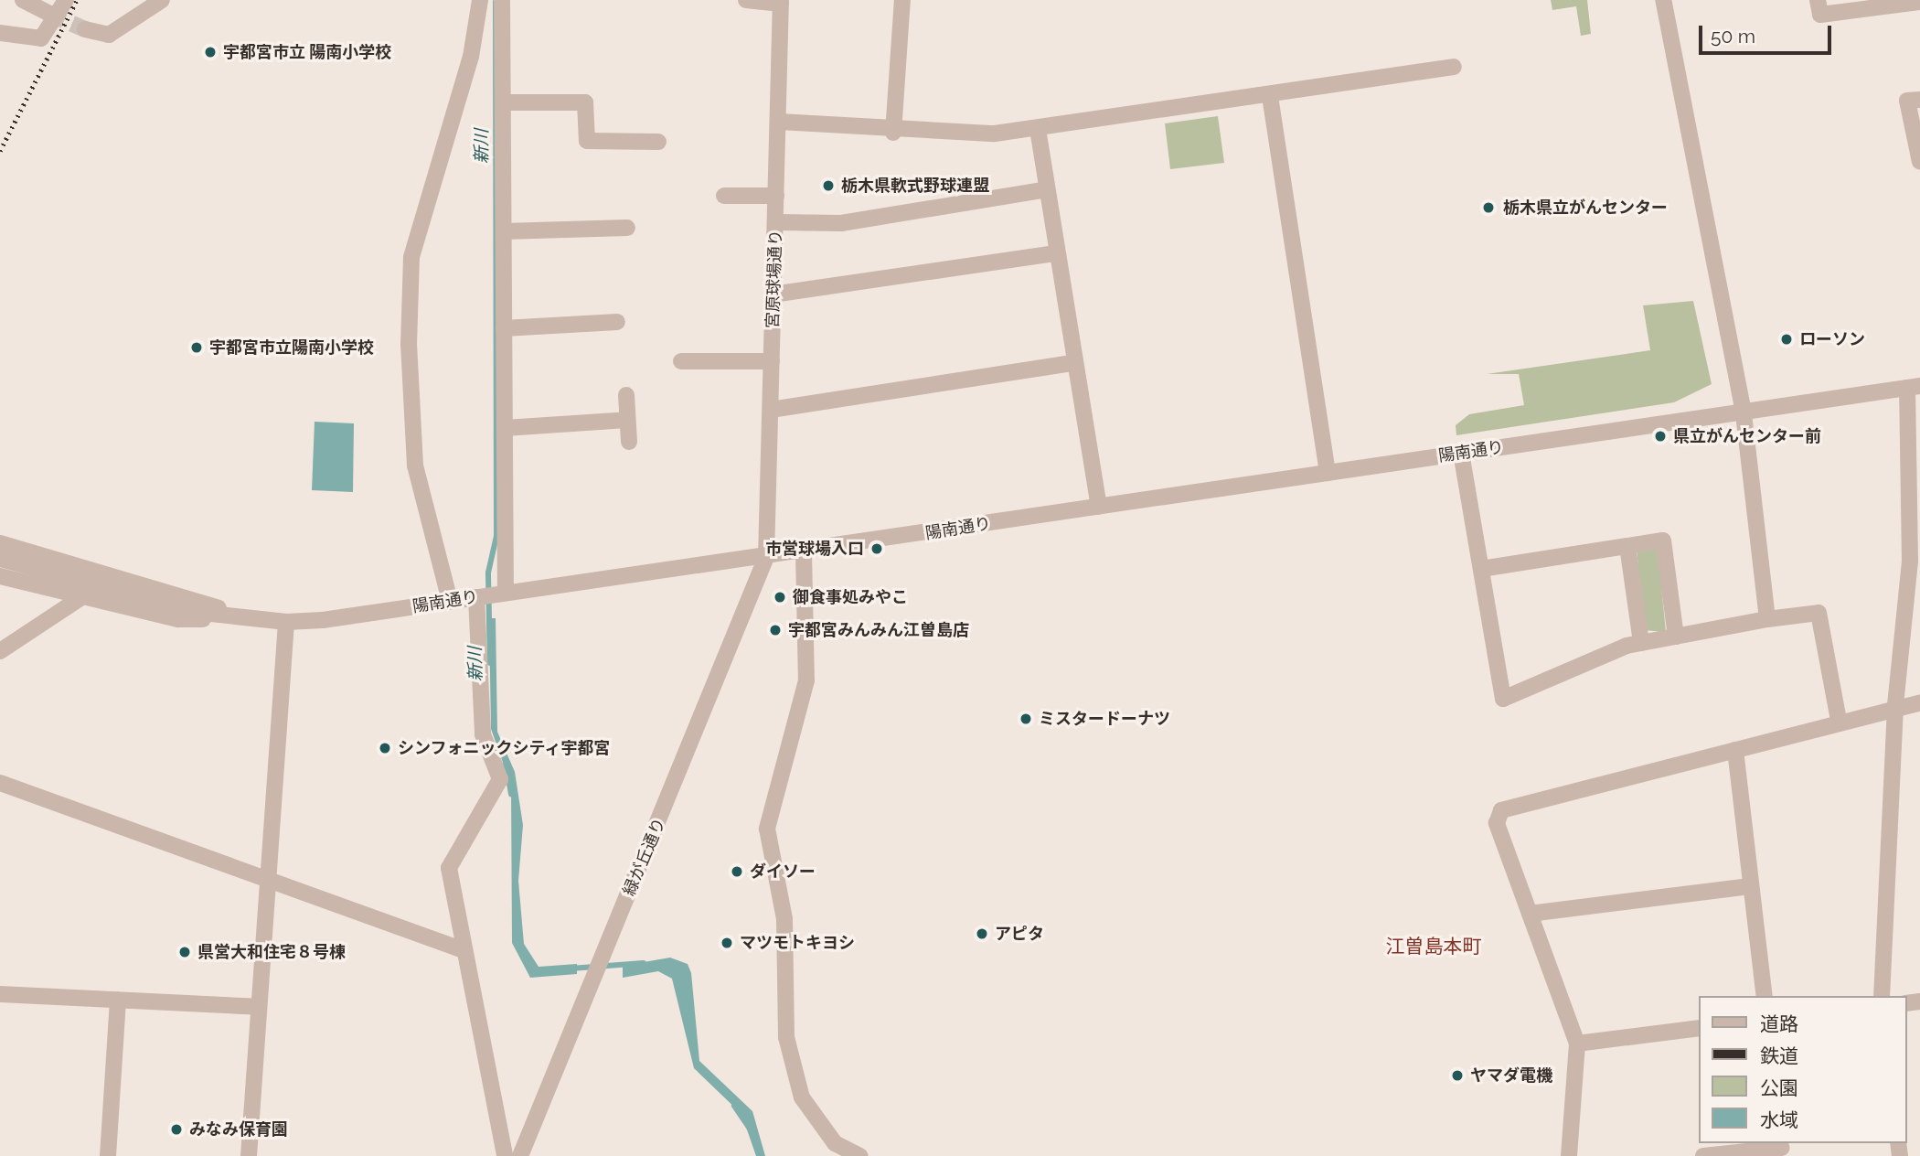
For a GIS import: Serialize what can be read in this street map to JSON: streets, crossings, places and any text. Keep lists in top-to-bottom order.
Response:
{
  "streets": {
    "street": ["宮原球場通り", "陽南通り", "緑が丘通り"]
  },
  "crossings": [
    ["宮原球場通り", "陽南通り"],
    ["宮原球場通り", "緑が丘通り"],
    ["陽南通り", "緑が丘通り"]
  ],
  "districts": ["江曽島本町"],
  "water": ["新川"],
  "places": [
    "宇都宮市立 陽南小学校",
    "栃木県軟式野球連盟",
    "栃木県立がんセンター",
    "ローソン",
    "宇都宮市立陽南小学校",
    "県立がんセンター前",
    "市営球場入口",
    "御食事処みやこ",
    "宇都宮みんみん江曽島店",
    "ミスタードーナツ",
    "シンフォニックシティ宇都宮",
    "ダイソー",
    "アピタ",
    "マツモトキヨシ",
    "県営大和住宅８号棟",
    "ヤマダ電機",
    "みなみ保育園"
  ],
  "legend": [
    "道路",
    "鉄道",
    "公園",
    "水域"
  ],
  "scale_bar": "50 m"
}
